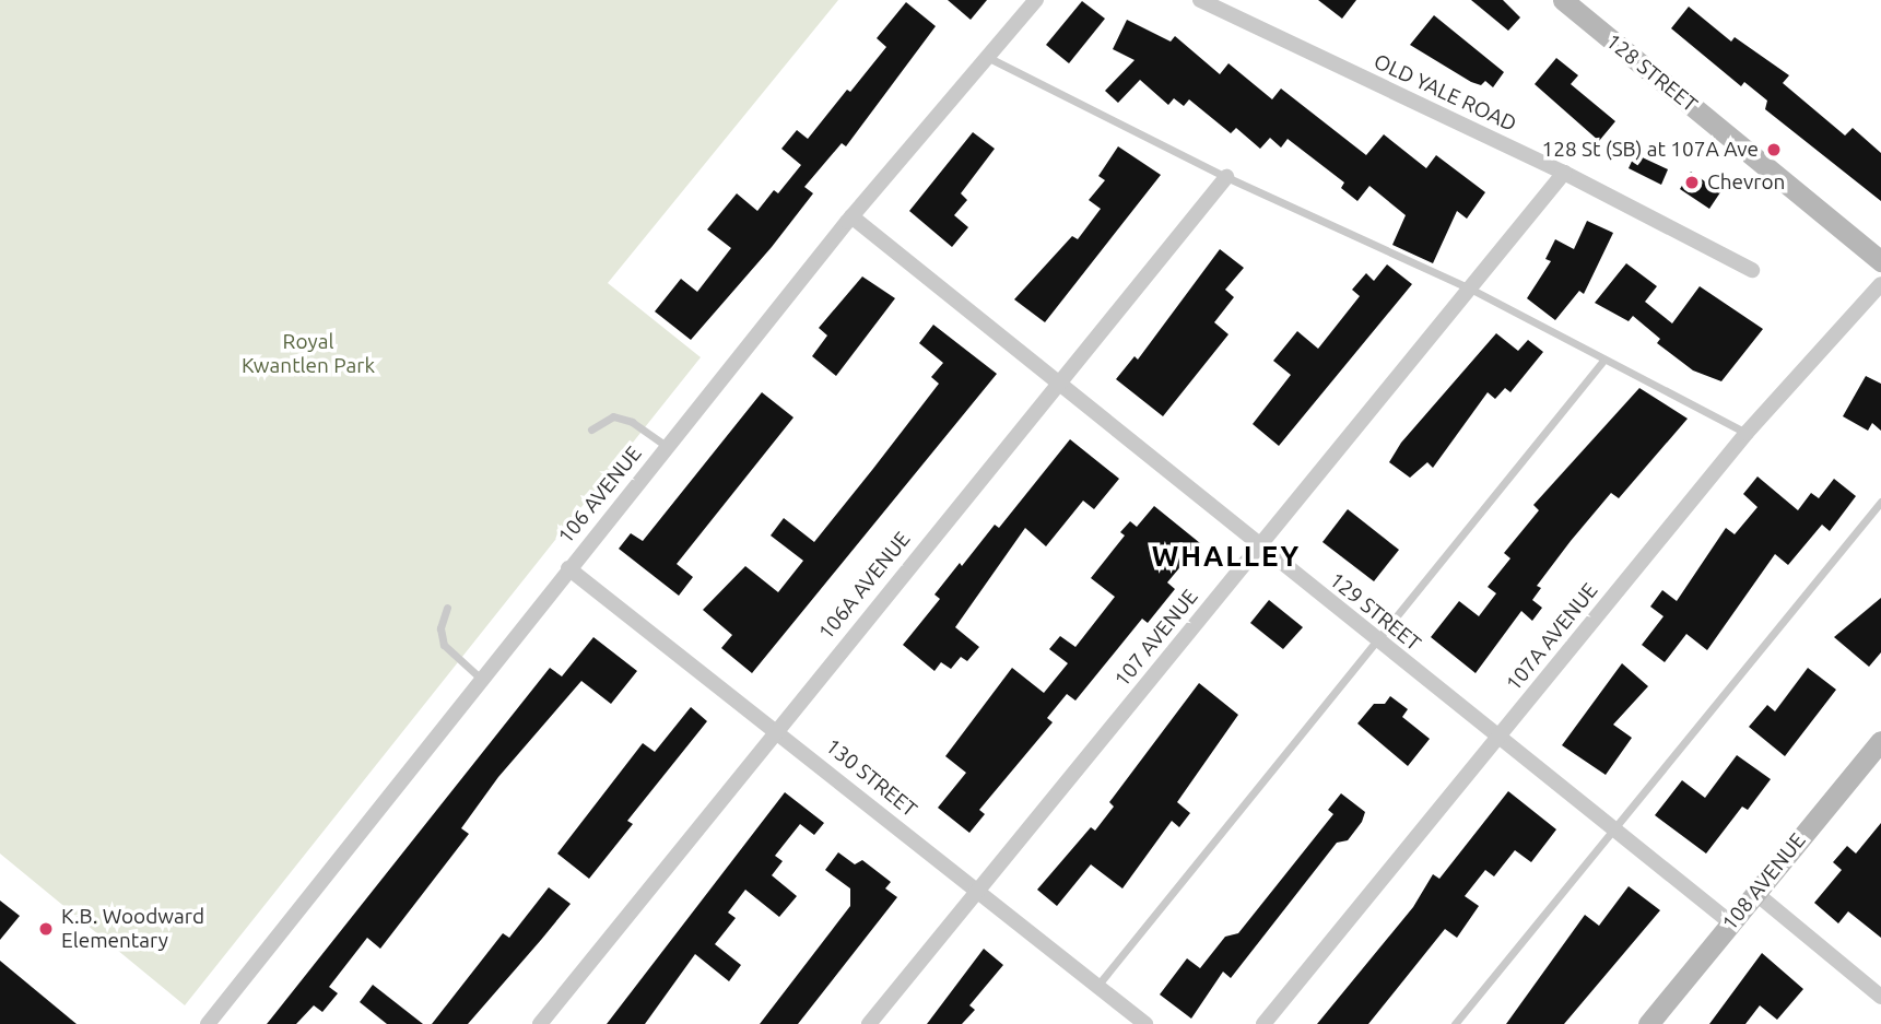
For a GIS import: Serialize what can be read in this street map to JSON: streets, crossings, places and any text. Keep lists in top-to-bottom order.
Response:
{
  "streets": {
    "main road": ["128 STREET", "108 AVENUE"],
    "street": [
      "OLD YALE ROAD",
      "106 AVENUE",
      "106A AVENUE",
      "129 STREET",
      "107A AVENUE",
      "107 AVENUE",
      "130 STREET"
    ]
  },
  "crossings": [
    ["OLD YALE ROAD", "107 AVENUE"],
    ["106 AVENUE", "129 STREET"],
    ["106 AVENUE", "130 STREET"],
    ["106A AVENUE", "129 STREET"],
    ["106A AVENUE", "130 STREET"],
    ["129 STREET", "107A AVENUE"],
    ["129 STREET", "107 AVENUE"],
    ["129 STREET", "108 AVENUE"],
    ["107 AVENUE", "130 STREET"]
  ],
  "districts": ["WHALLEY"],
  "parks": ["Royal Kwantlen Park"],
  "places": ["128 St (SB) at 107A Ave", "Chevron", "K.B. Woodward Elementary"]
}
